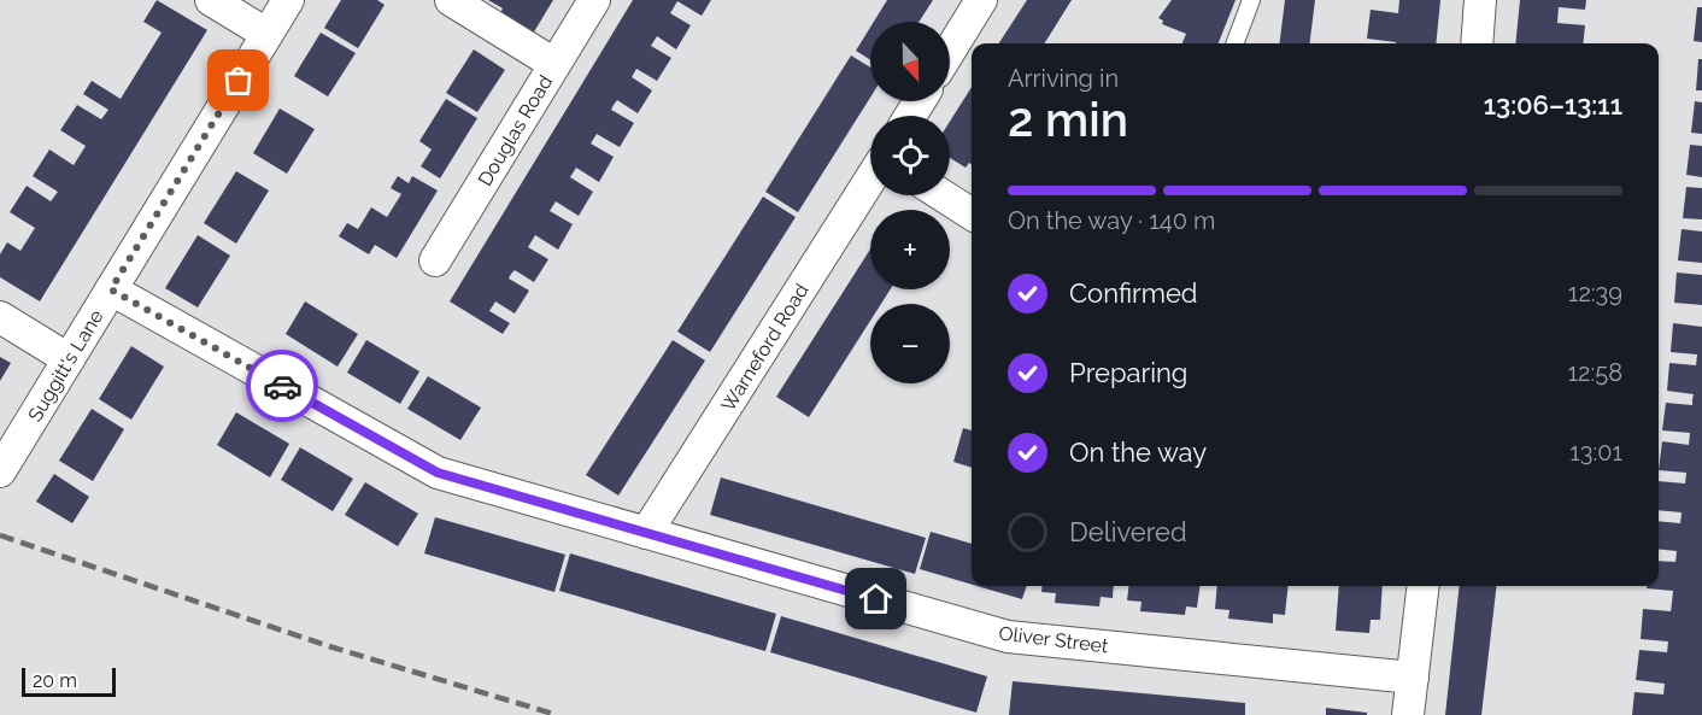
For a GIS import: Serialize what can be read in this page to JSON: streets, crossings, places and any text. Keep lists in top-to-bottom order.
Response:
{
  "streets": {
    "street": [
      "Douglas Road",
      "Warneford Road",
      "Suggitt's Lane",
      "Oliver Street"
    ]
  },
  "crossings": [
    ["Warneford Road", "Oliver Street"],
    ["Suggitt's Lane", "Oliver Street"]
  ],
  "scale_bar": "20 m",
  "north": "bottom",
  "page": {
    "map_buttons": ["+", "−"],
    "heading": ["2 min", "Arriving in", "13:06–13:11"],
    "bar": "On the way · 140 m",
    "list": [
      ["Confirmed", "12:39"],
      ["Preparing", "12:58"],
      ["On the way", "13:01"],
      "Delivered"
    ],
    "scale": "20 m"
  }
}
